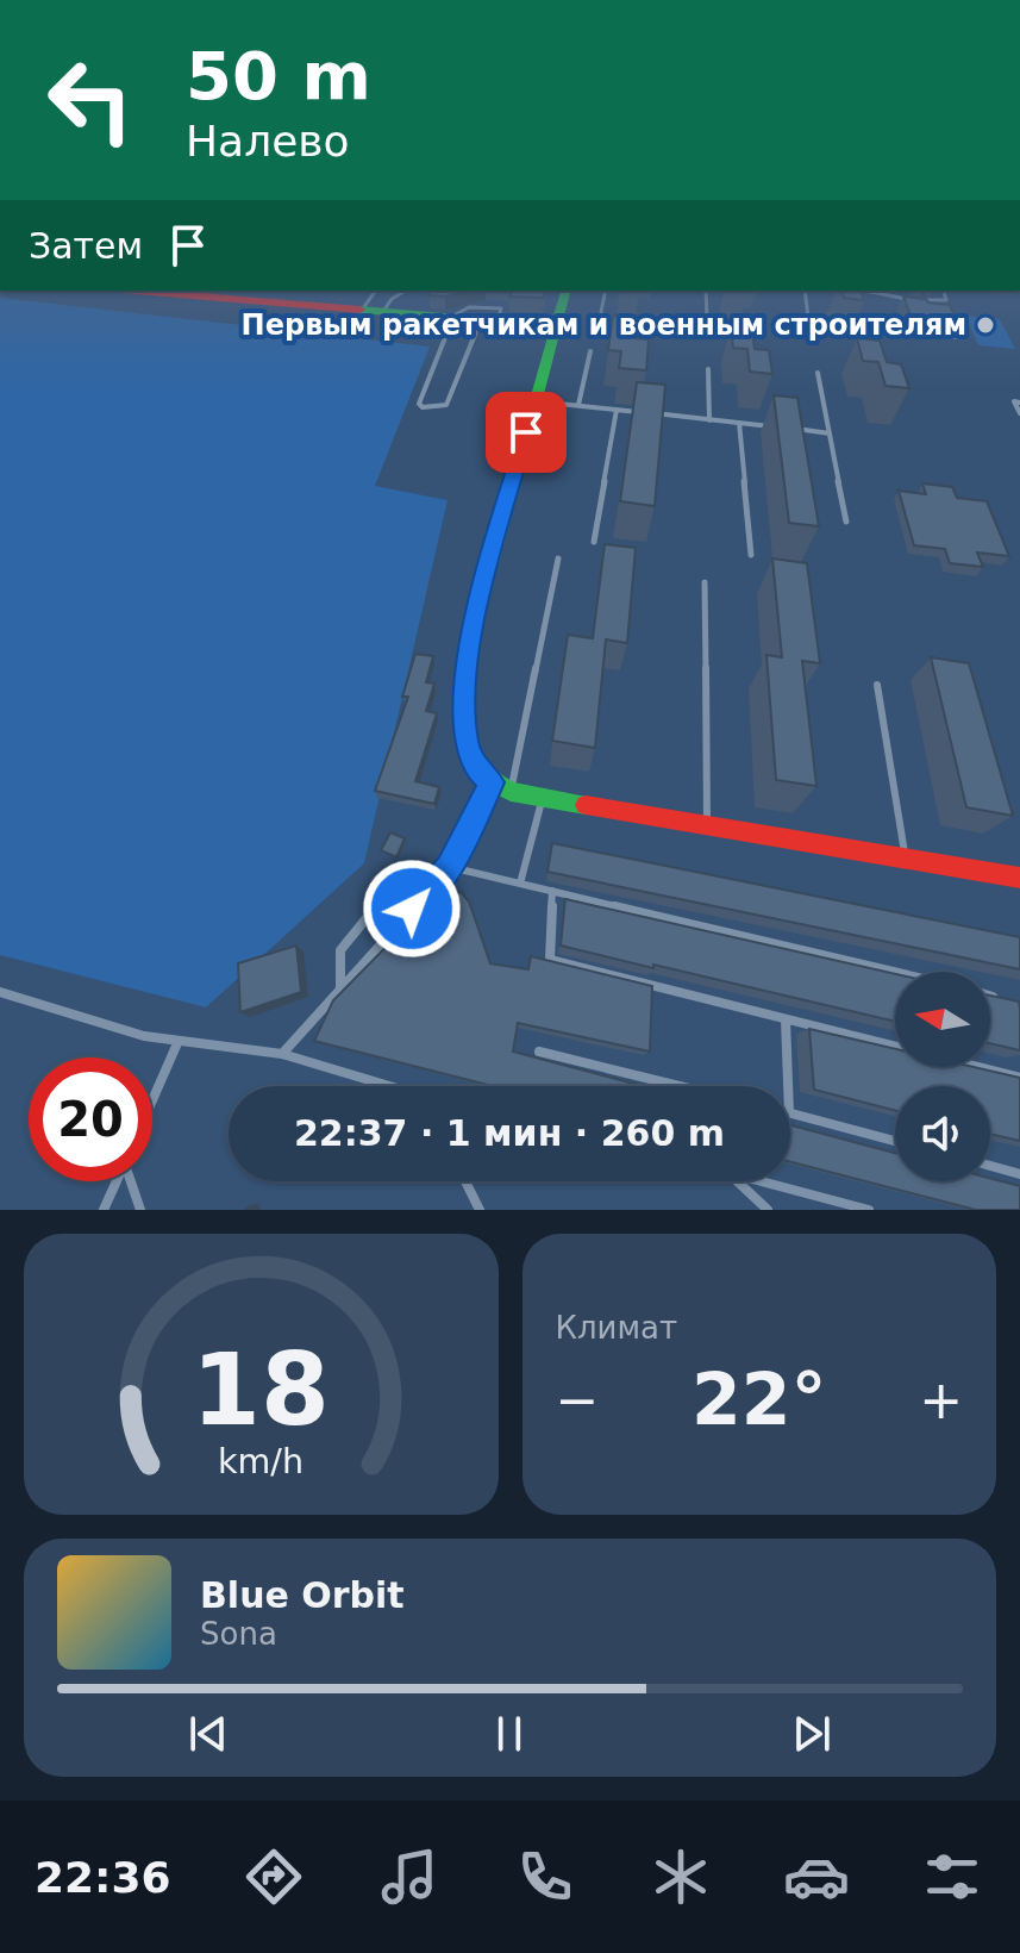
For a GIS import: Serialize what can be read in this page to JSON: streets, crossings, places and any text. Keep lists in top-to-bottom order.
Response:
{
  "places": ["Первым ракетчикам и военным строителям"],
  "north": "left",
  "page": {
    "turn": ["50 m", "Налево"],
    "then": "Затем",
    "limit": "20",
    "trip": "22:37 · 1 мин · 260 m",
    "tile": "Климат",
    "heat": ["−", "22°", "+"],
    "song": ["Blue Orbit", "Sona"],
    "tabs": "22:36",
    "gauge": ["18", "km/h"]
  }
}
